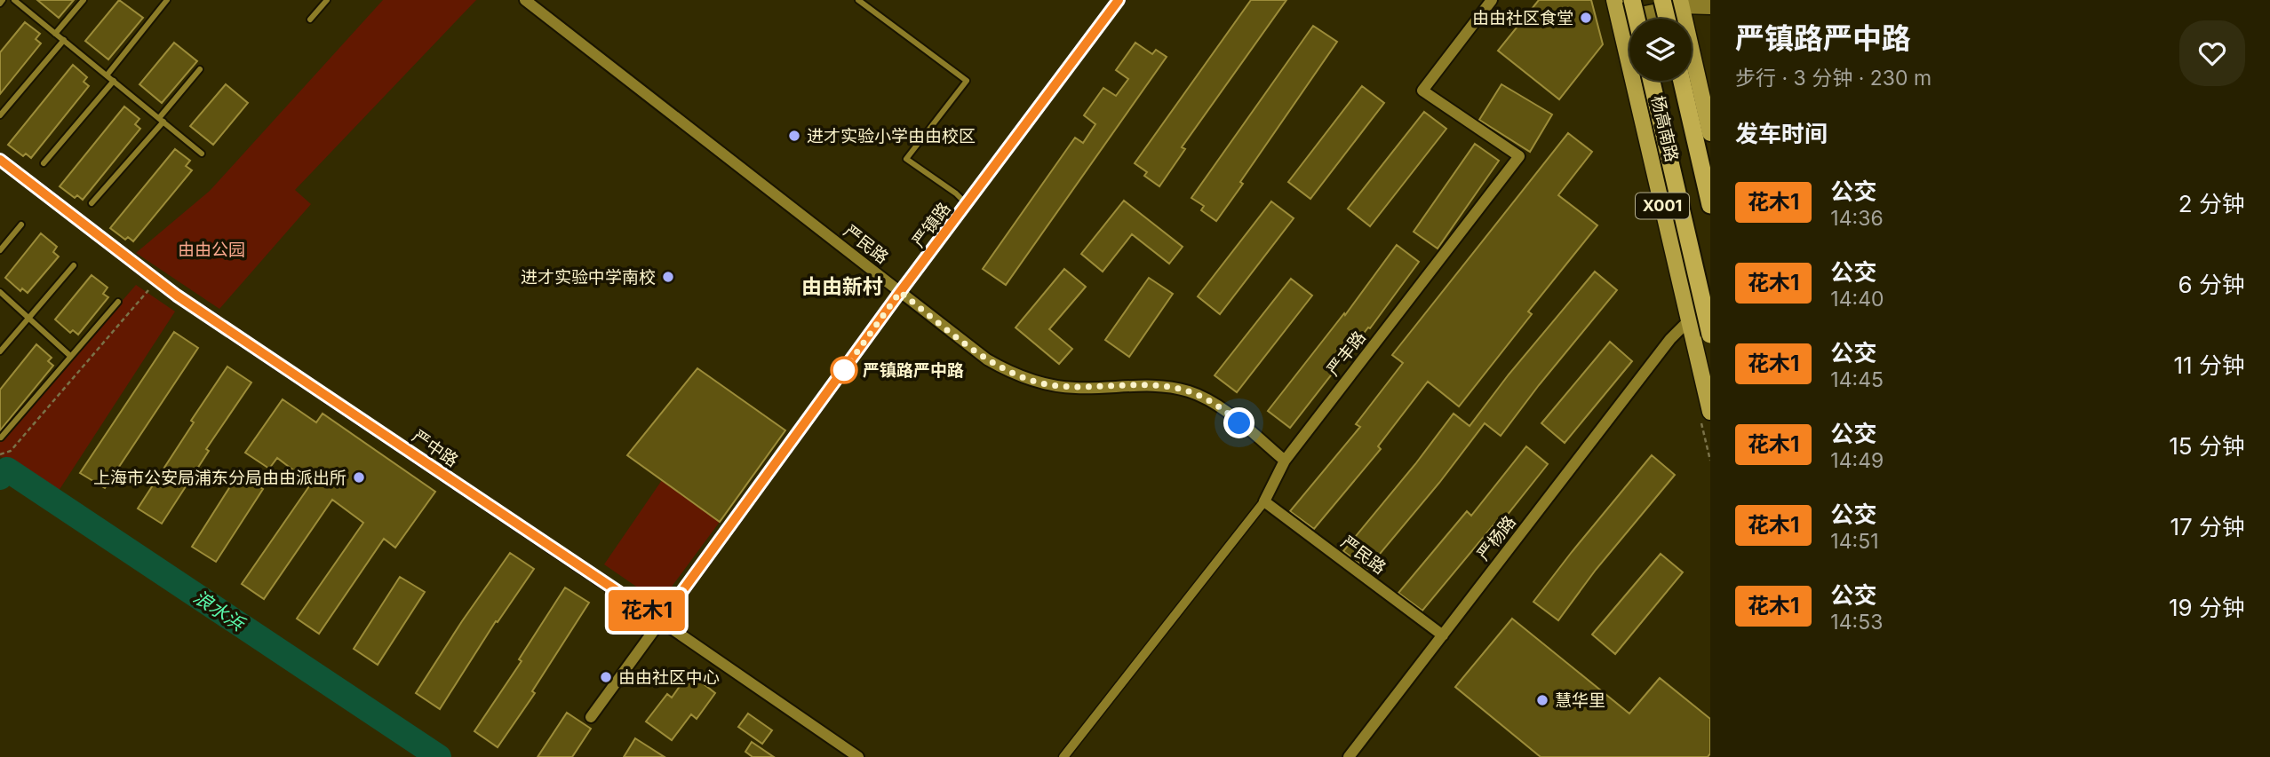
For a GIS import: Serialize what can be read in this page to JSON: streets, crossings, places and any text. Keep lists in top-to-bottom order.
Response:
{
  "streets": {
    "highway": ["杨高南路", "X001"],
    "street": [
      "严镇路",
      "严民路",
      "严丰路",
      "严中路",
      "严杨路"
    ]
  },
  "crossings": [
    ["杨高南路", "严杨路"],
    ["严镇路", "严民路"],
    ["严镇路", "严中路"],
    ["严民路", "严丰路"],
    ["严民路", "严杨路"]
  ],
  "districts": ["由由新村"],
  "water": ["浪水浜"],
  "parks": ["由由公园"],
  "places": [
    "由由社区食堂",
    "进才实验小学由由校区",
    "进才实验中学南校",
    "严镇路严中路",
    "上海市公安局浦东分局由由派出所",
    "由由社区中心",
    "慧华里"
  ],
  "lines": ["bus line 花木1"],
  "page": {
    "on_map": "花木1",
    "heading": [
      ["严镇路严中路", "步行 · 3 分钟 · 230 m"],
      "发车时间"
    ],
    "list": [
      {
        "mark": "花木1",
        "name": "公交",
        "note": "14:36",
        "value": "2 分钟"
      },
      {
        "mark": "花木1",
        "name": "公交",
        "note": "14:40",
        "value": "6 分钟"
      },
      {
        "mark": "花木1",
        "name": "公交",
        "note": "14:45",
        "value": "11 分钟"
      },
      {
        "mark": "花木1",
        "name": "公交",
        "note": "14:49",
        "value": "15 分钟"
      },
      {
        "mark": "花木1",
        "name": "公交",
        "note": "14:51",
        "value": "17 分钟"
      },
      {
        "mark": "花木1",
        "name": "公交",
        "note": "14:53",
        "value": "19 分钟"
      }
    ]
  }
}
